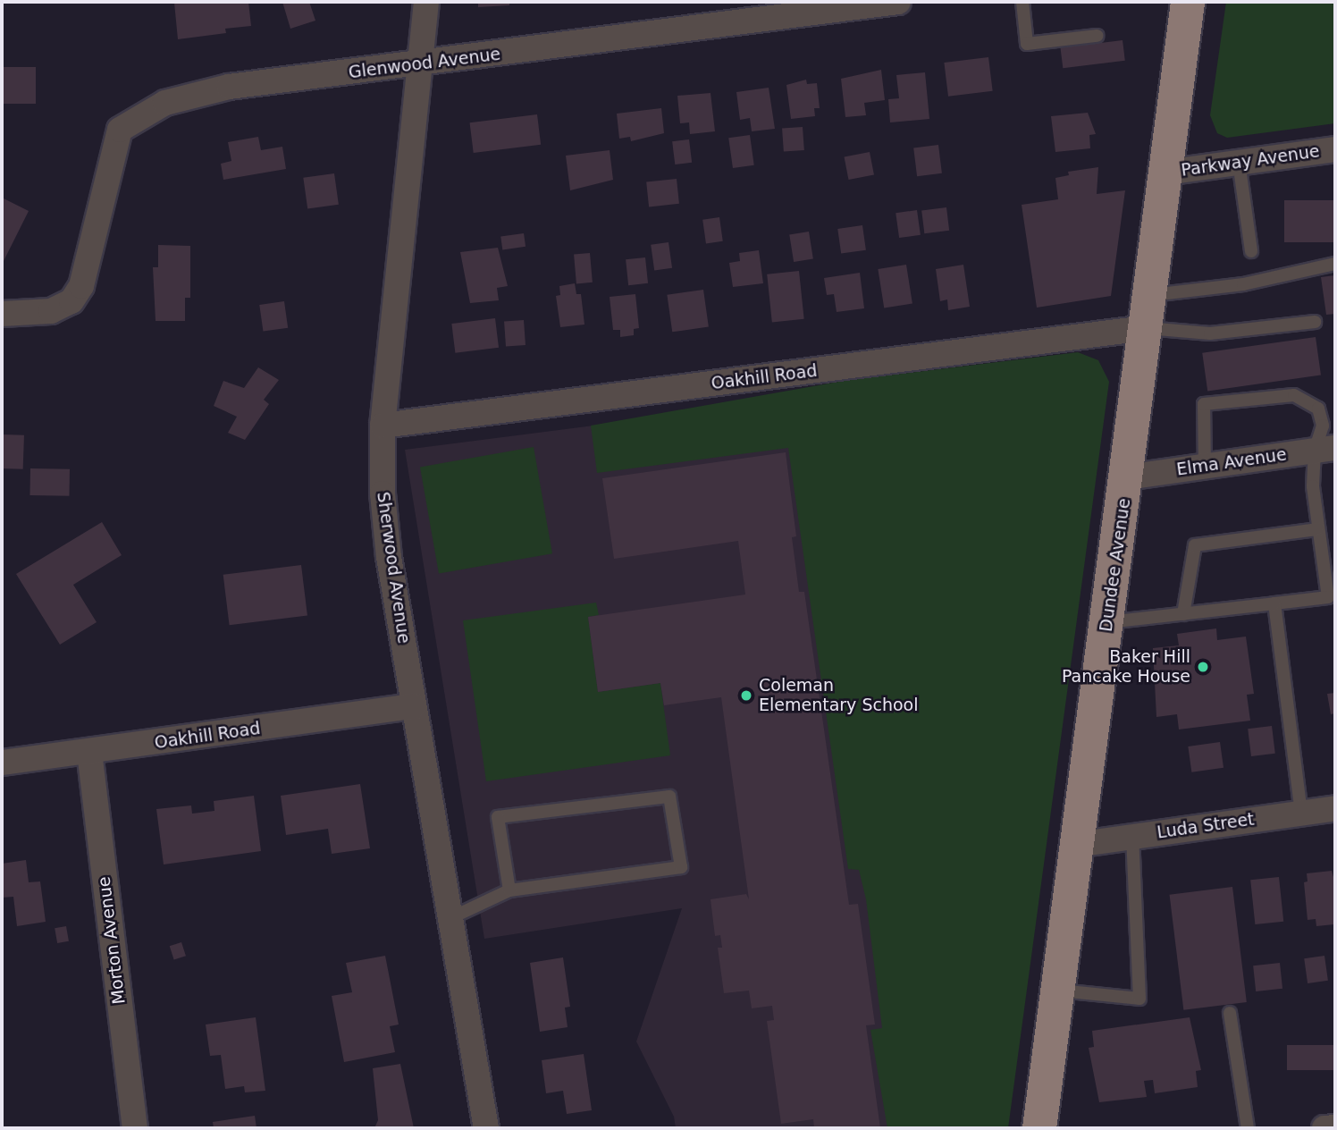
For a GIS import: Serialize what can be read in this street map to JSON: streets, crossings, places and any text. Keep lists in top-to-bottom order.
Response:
{
  "streets": {
    "main road": ["Dundee Avenue"],
    "street": [
      "Glenwood Avenue",
      "Parkway Avenue",
      "Oakhill Road",
      "Elma Avenue",
      "Sherwood Avenue",
      "Luda Street",
      "Morton Avenue"
    ]
  },
  "crossings": [
    ["Glenwood Avenue", "Sherwood Avenue"],
    ["Parkway Avenue", "Dundee Avenue"],
    ["Oakhill Road", "Dundee Avenue"],
    ["Oakhill Road", "Sherwood Avenue"],
    ["Oakhill Road", "Morton Avenue"],
    ["Elma Avenue", "Dundee Avenue"],
    ["Dundee Avenue", "Luda Street"]
  ],
  "places": ["Baker Hill Pancake House", "Coleman Elementary School"]
}
